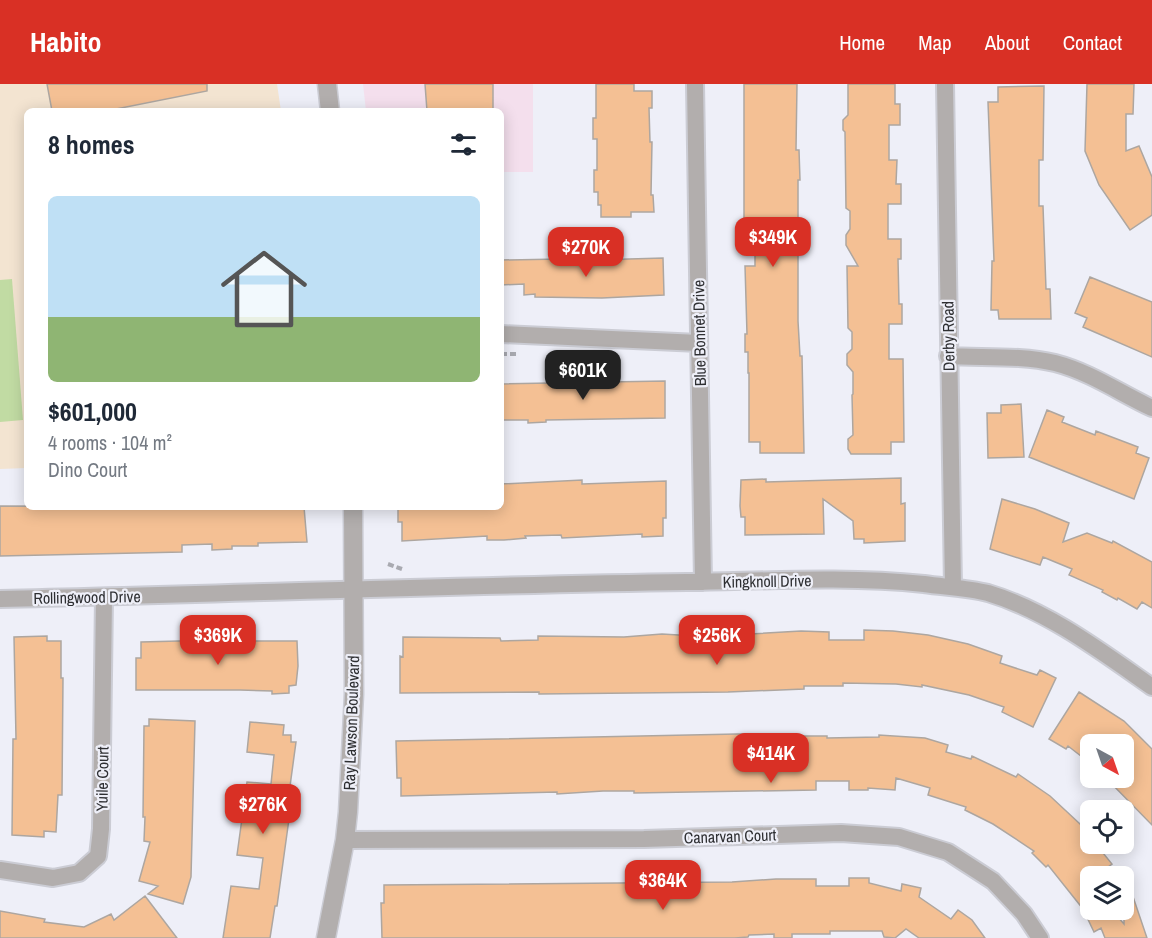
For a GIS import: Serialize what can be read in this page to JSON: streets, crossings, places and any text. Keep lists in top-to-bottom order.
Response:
{
  "streets": {
    "street": [
      "Blue Bonnet Drive",
      "Derby Road",
      "Kingknoll Drive",
      "Rollingwood Drive",
      "Ray Lawson Boulevard",
      "Yuile Court",
      "Canarvan Court"
    ]
  },
  "crossings": [
    ["Blue Bonnet Drive", "Kingknoll Drive"],
    ["Derby Road", "Kingknoll Drive"],
    ["Kingknoll Drive", "Rollingwood Drive"],
    ["Kingknoll Drive", "Ray Lawson Boulevard"],
    ["Rollingwood Drive", "Ray Lawson Boulevard"],
    ["Rollingwood Drive", "Yuile Court"],
    ["Ray Lawson Boulevard", "Canarvan Court"]
  ],
  "north": "bottom right",
  "page": {
    "header": "Habito",
    "nav": [
      "Home",
      "Map",
      "About",
      "Contact"
    ],
    "heading": "8 homes",
    "list": [
      {
        "name": "$601,000",
        "note": "4 rooms · 104 m² · Dino Court"
      }
    ],
    "price": [
      "$349K",
      "$270K",
      "$601K",
      "$369K",
      "$256K",
      "$414K",
      "$276K",
      "$364K"
    ]
  }
}
